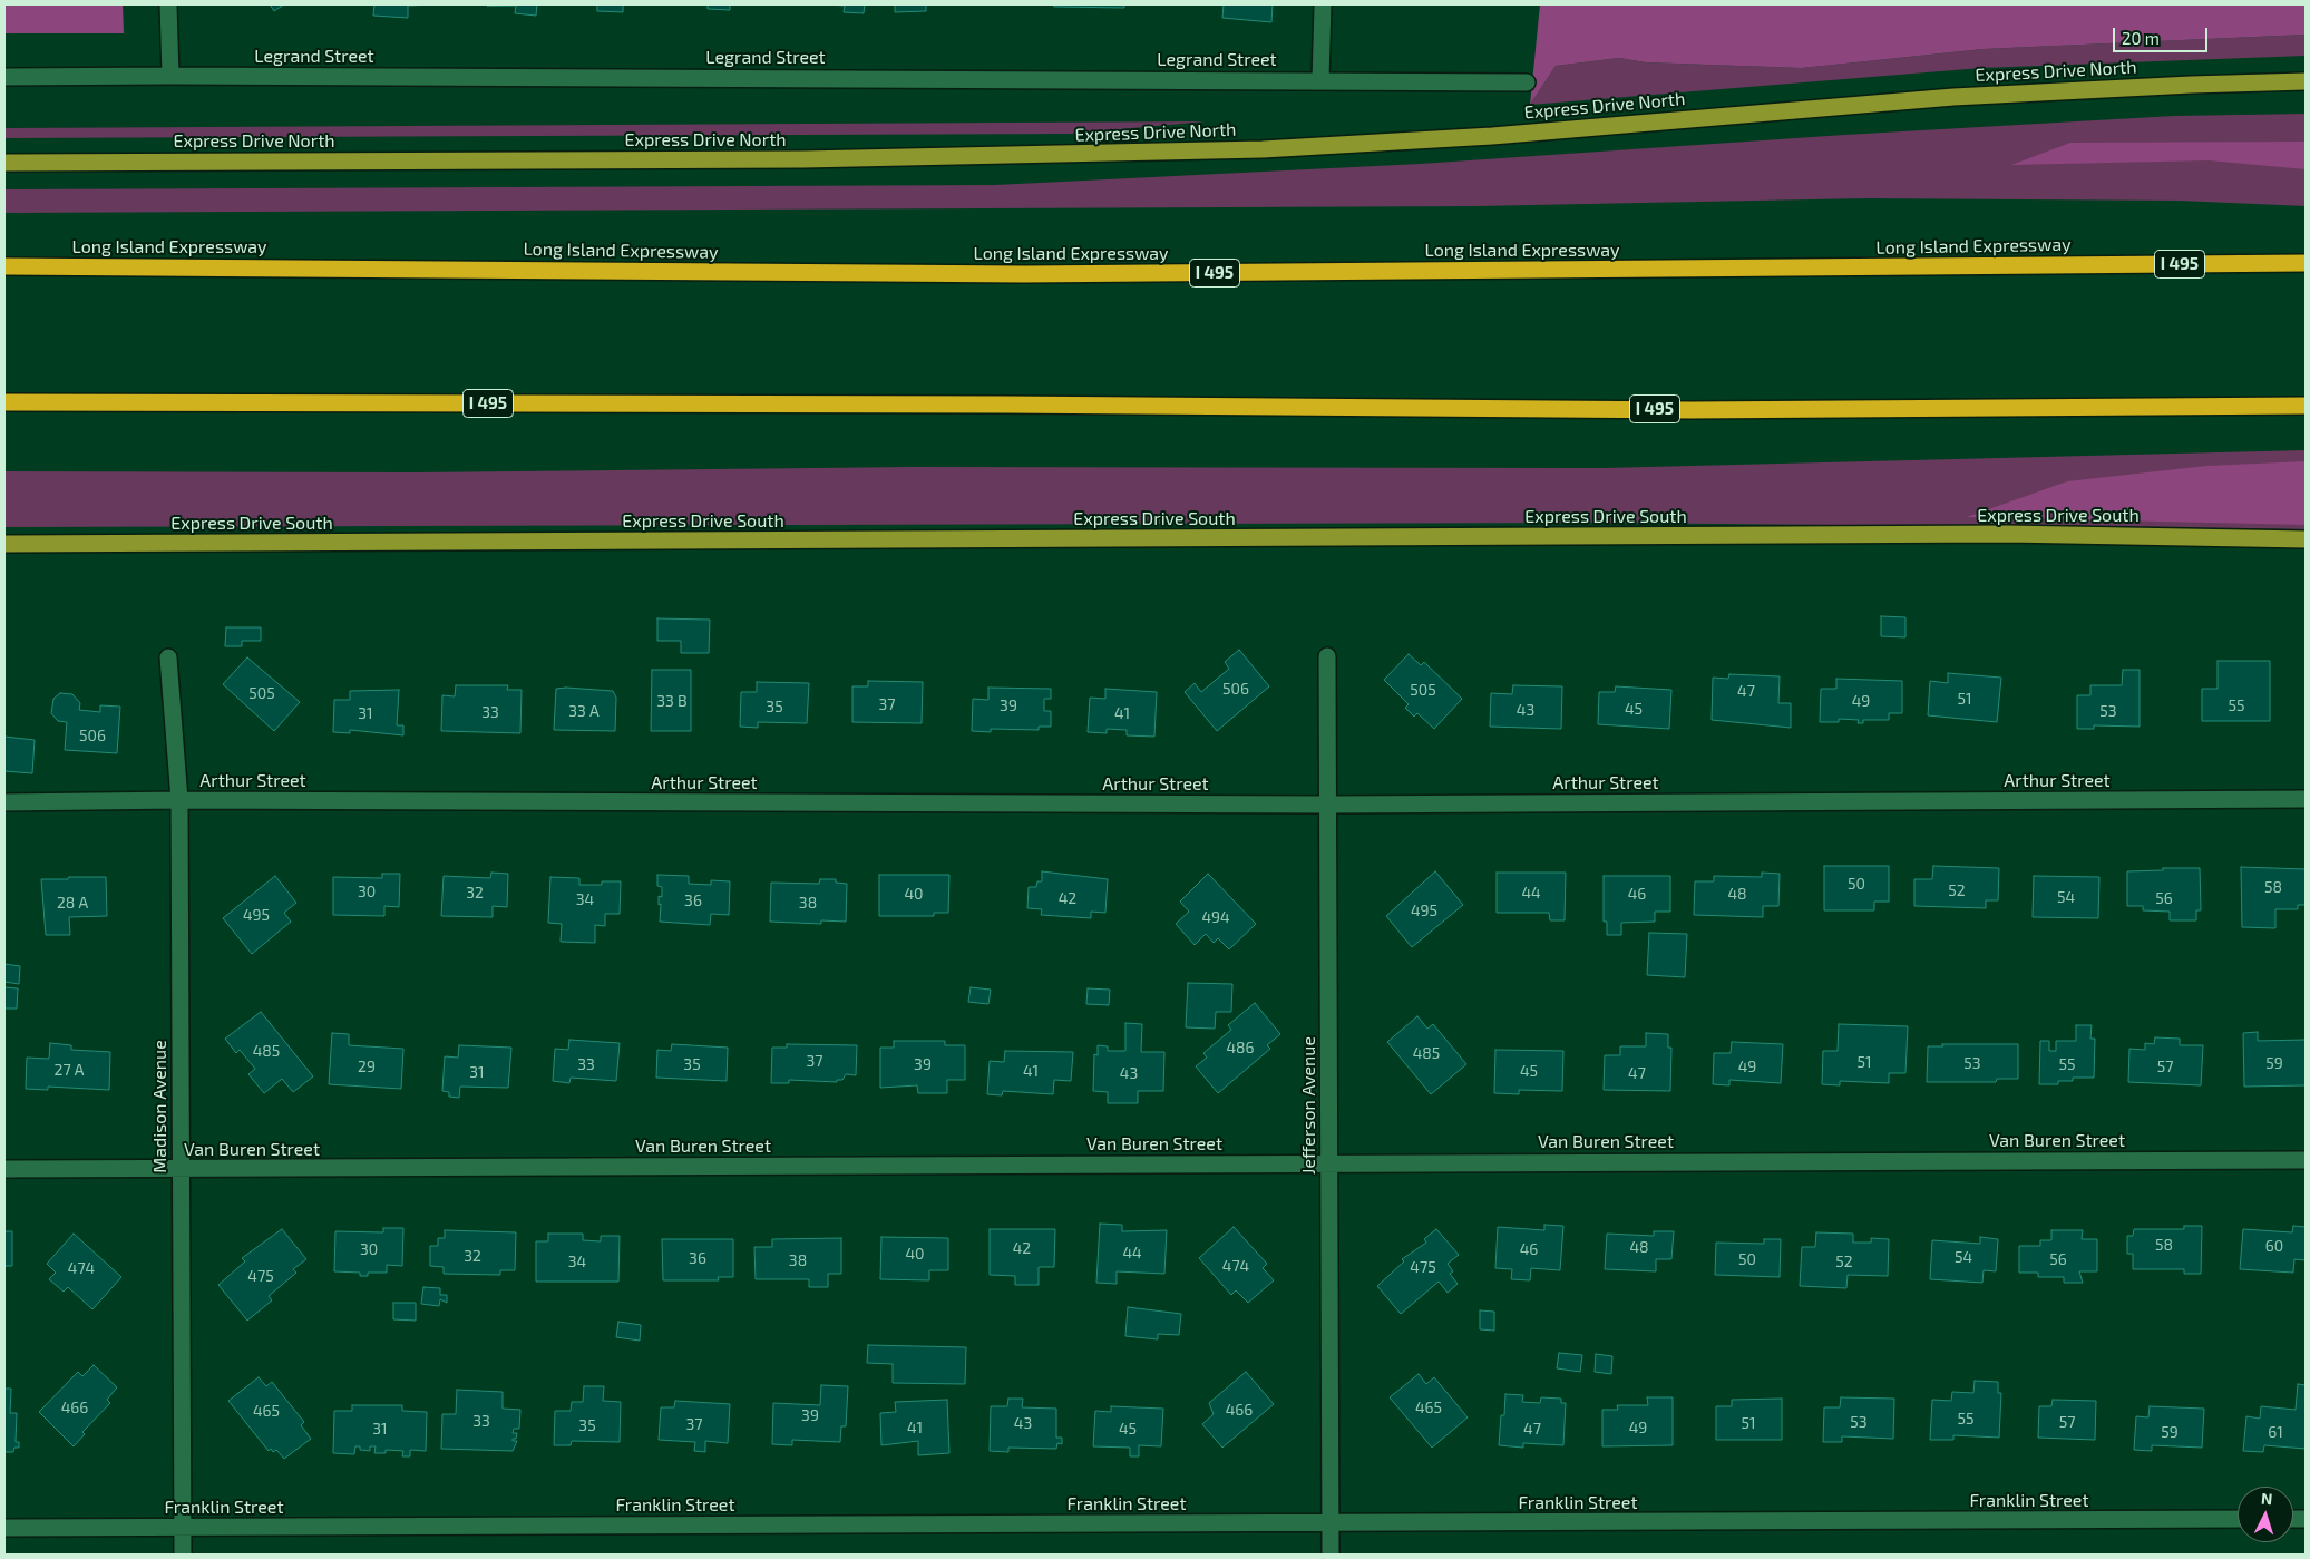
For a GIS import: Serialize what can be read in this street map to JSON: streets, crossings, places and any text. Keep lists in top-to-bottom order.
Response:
{
  "streets": {
    "highway": ["Long Island Expressway", "I 495"],
    "main road": ["Express Drive North", "Express Drive South"],
    "street": [
      "Legrand Street",
      "Arthur Street",
      "Jefferson Avenue",
      "Madison Avenue",
      "Van Buren Street",
      "Franklin Street"
    ]
  },
  "crossings": [
    ["Arthur Street", "Jefferson Avenue"],
    ["Arthur Street", "Madison Avenue"],
    ["Jefferson Avenue", "Van Buren Street"],
    ["Jefferson Avenue", "Franklin Street"],
    ["Madison Avenue", "Van Buren Street"],
    ["Madison Avenue", "Franklin Street"]
  ],
  "house_numbers": [
    "506",
    "505",
    "47",
    "505",
    "51",
    "33 B",
    "49",
    "37",
    "39",
    "55",
    "35",
    "45",
    "43",
    "33 A",
    "53",
    "33",
    "31",
    "41",
    "506",
    "50",
    "58",
    "52",
    "30",
    "32",
    "44",
    "40",
    "46",
    "48",
    "54",
    "42",
    "56",
    "34",
    "36",
    "28 A",
    "38",
    "495",
    "495",
    "494",
    "486",
    "485",
    "485",
    "37",
    "51",
    "53",
    "59",
    "33",
    "35",
    "39",
    "55",
    "29",
    "49",
    "57",
    "27 A",
    "41",
    "45",
    "31",
    "43",
    "47",
    "58",
    "60",
    "48",
    "42",
    "30",
    "46",
    "44",
    "40",
    "32",
    "54",
    "36",
    "50",
    "56",
    "38",
    "34",
    "52",
    "474",
    "475",
    "474",
    "475",
    "466",
    "465",
    "466",
    "465",
    "39",
    "55",
    "33",
    "53",
    "57",
    "43",
    "51",
    "37",
    "35",
    "41",
    "49",
    "31",
    "45",
    "47",
    "59",
    "61"
  ],
  "scale_bar": "20 m",
  "north": "top"
}
